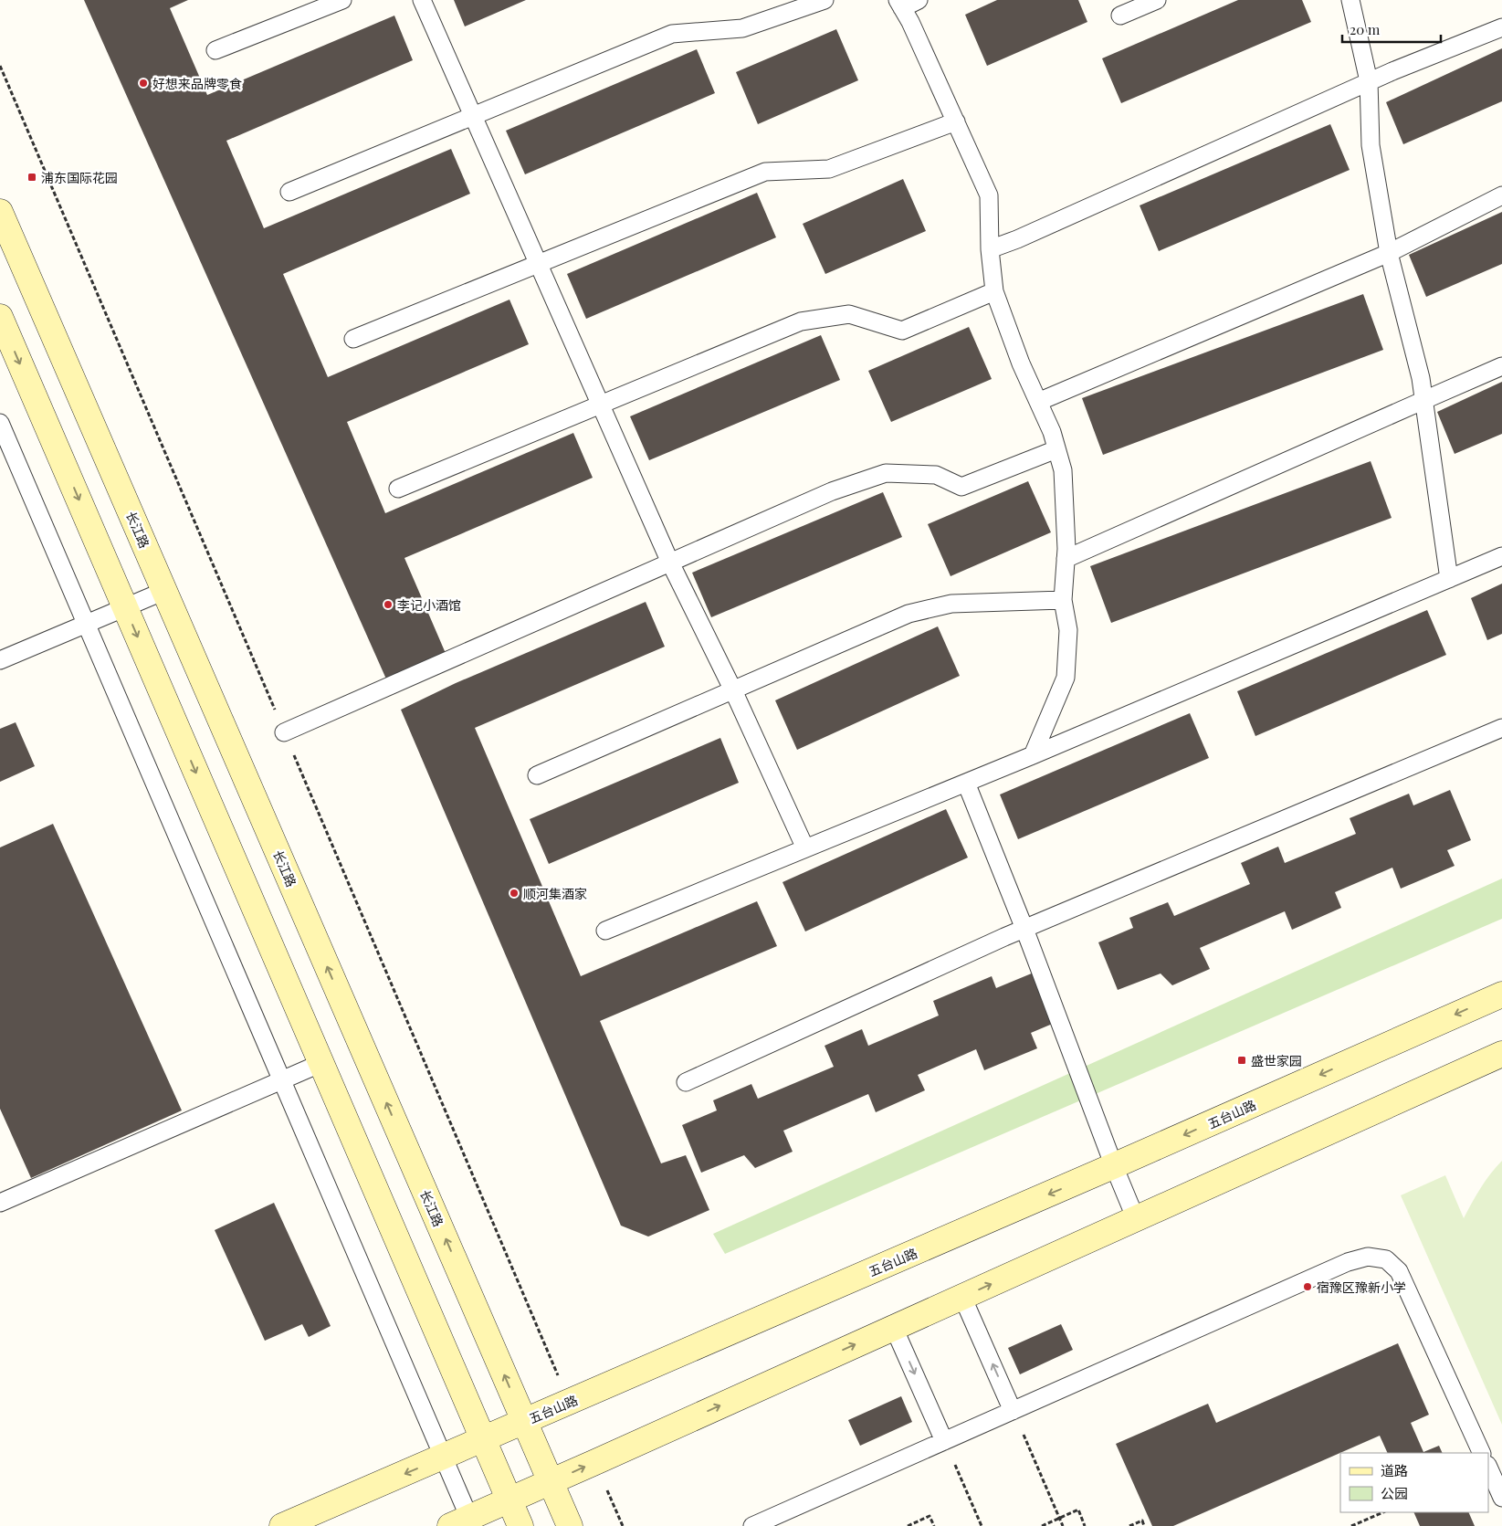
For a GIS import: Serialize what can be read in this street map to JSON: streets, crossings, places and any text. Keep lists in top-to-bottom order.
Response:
{
  "streets": {
    "street": ["长江路", "五台山路"]
  },
  "crossings": [
    ["长江路", "五台山路"]
  ],
  "places": {
    "other": [
      "好想来品牌零食",
      "李记小酒馆",
      "顺河集酒家",
      "宿豫区豫新小学"
    ],
    "transit": ["浦东国际花园", "盛世家园"]
  },
  "legend": ["道路", "公园"],
  "scale_bar": "20 m"
}
